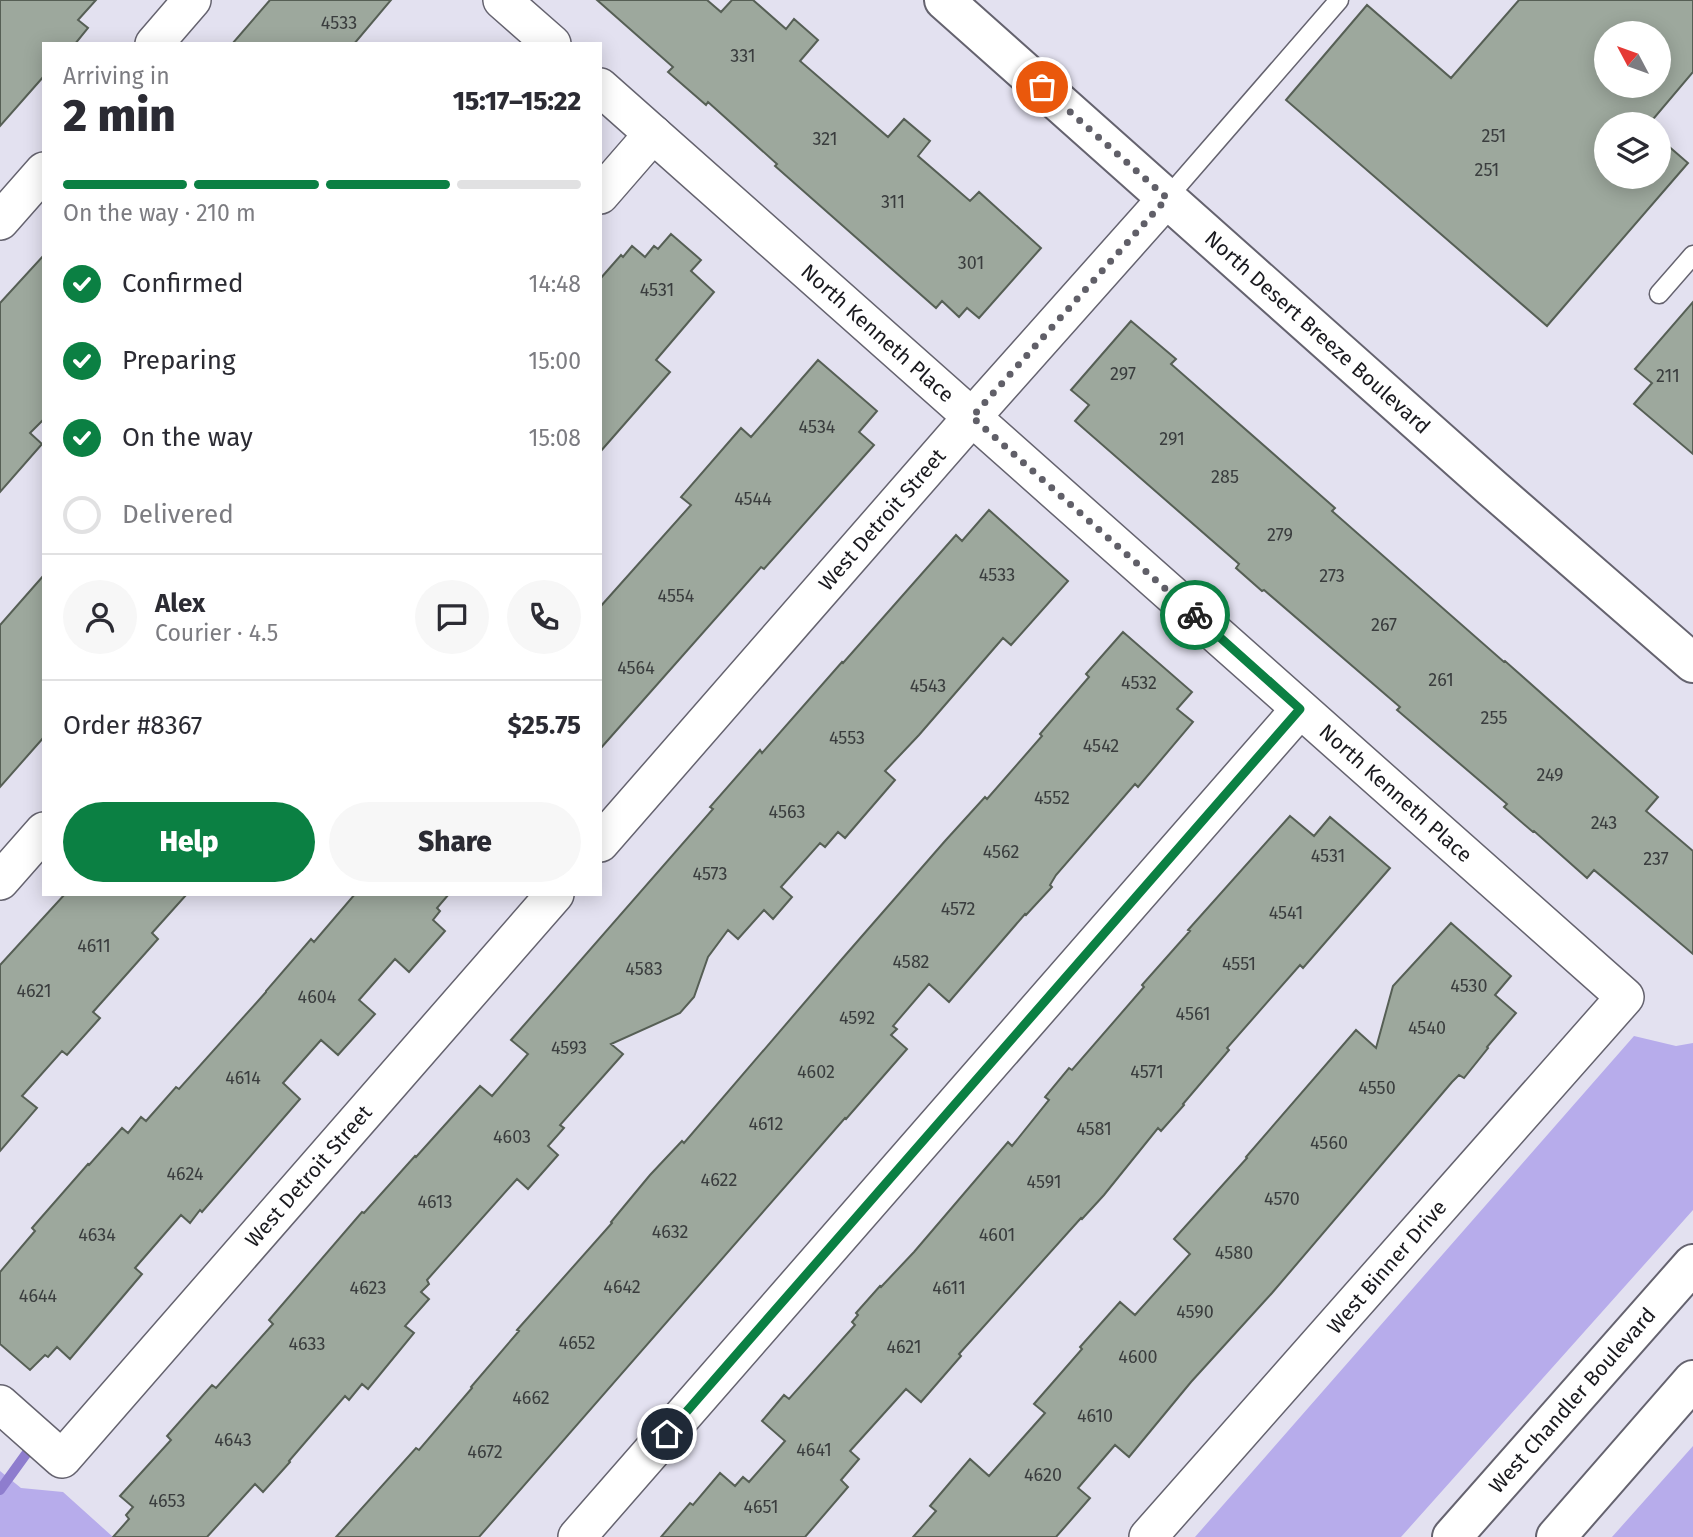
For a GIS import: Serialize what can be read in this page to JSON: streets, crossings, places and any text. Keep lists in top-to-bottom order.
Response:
{
  "streets": {
    "street": [
      "North Desert Breeze Boulevard",
      "North Kenneth Place",
      "West Detroit Street",
      "West Binner Drive",
      "West Chandler Boulevard"
    ]
  },
  "crossings": [
    ["North Desert Breeze Boulevard", "West Detroit Street"],
    ["North Kenneth Place", "West Detroit Street"],
    ["North Kenneth Place", "West Binner Drive"]
  ],
  "house_numbers": [
    "4533",
    "331",
    "251",
    "321",
    "251",
    "311",
    "301",
    "4531",
    "297",
    "211",
    "4534",
    "291",
    "285",
    "4544",
    "279",
    "4533",
    "273",
    "4554",
    "267",
    "4564",
    "261",
    "4532",
    "4543",
    "255",
    "4553",
    "4542",
    "249",
    "4552",
    "4563",
    "243",
    "4562",
    "4531",
    "237",
    "4573",
    "4572",
    "4541",
    "4611",
    "4582",
    "4551",
    "4583",
    "4530",
    "4621",
    "4604",
    "4561",
    "4592",
    "4540",
    "4593",
    "4602",
    "4571",
    "4614",
    "4550",
    "4612",
    "4581",
    "4603",
    "4560",
    "4624",
    "4622",
    "4591",
    "4570",
    "4613",
    "4632",
    "4634",
    "4601",
    "4580",
    "4642",
    "4623",
    "4611",
    "4644",
    "4590",
    "4652",
    "4633",
    "4621",
    "4600",
    "4662",
    "4610",
    "4643",
    "4641",
    "4672",
    "4620",
    "4653",
    "4651"
  ],
  "north": "top left",
  "page": {
    "heading": ["2 min", "Arriving in", "15:17–15:22"],
    "panel": [
      "Alex",
      "Courier · 4.5",
      "Order #8367",
      "$25.75"
    ],
    "bar": "On the way · 210 m",
    "list": [
      ["Confirmed", "14:48"],
      ["Preparing", "15:00"],
      ["On the way", "15:08"],
      "Delivered"
    ],
    "buttons": ["Help", "Share"]
  }
}
